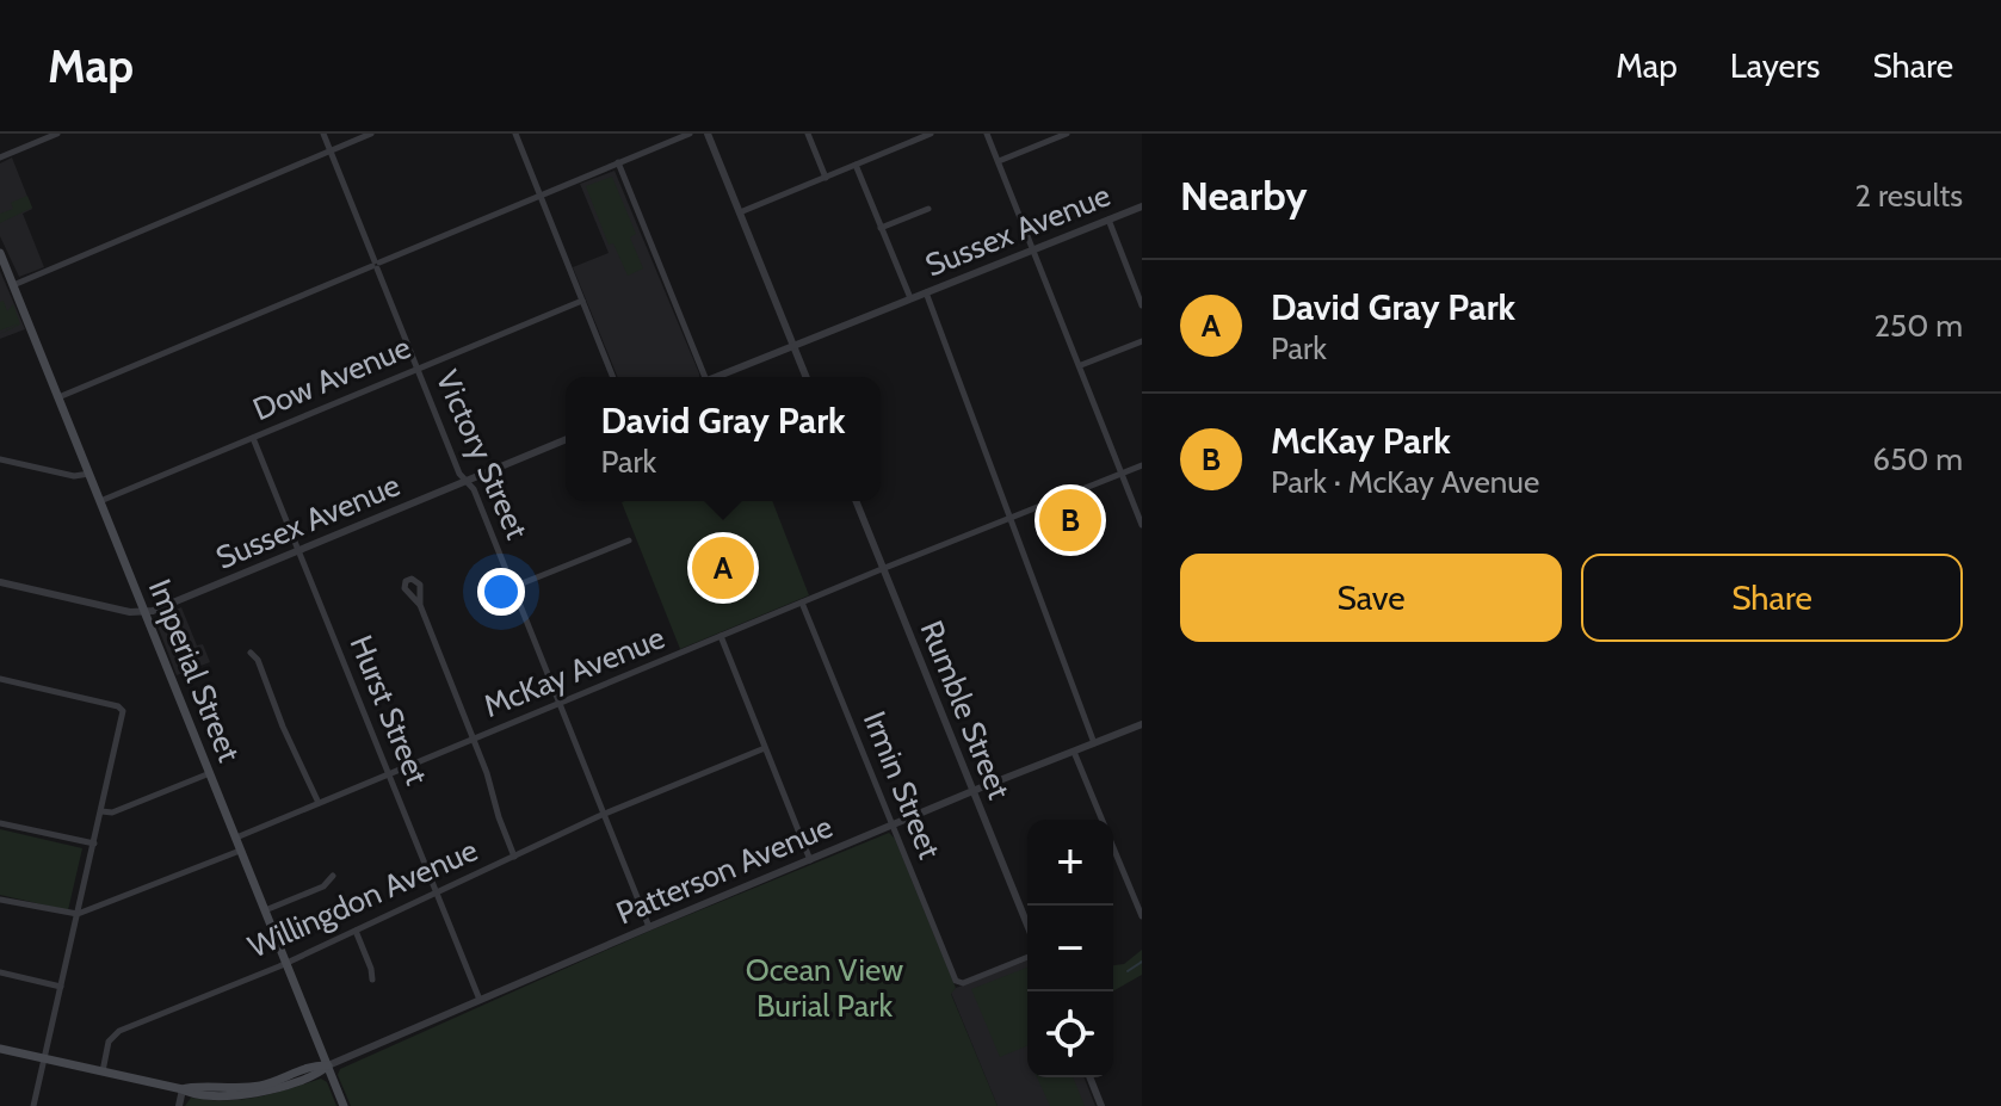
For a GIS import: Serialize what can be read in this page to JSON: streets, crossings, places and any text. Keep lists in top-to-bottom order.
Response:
{
  "streets": {
    "main road": ["Imperial Street"],
    "street": [
      "Sussex Avenue",
      "Dow Avenue",
      "Victory Street",
      "McKay Avenue",
      "Hurst Street",
      "Rumble Street",
      "Irmin Street",
      "Patterson Avenue",
      "Willingdon Avenue"
    ]
  },
  "crossings": [
    ["Sussex Avenue", "Victory Street"],
    ["Sussex Avenue", "Imperial Street"],
    ["Sussex Avenue", "Hurst Street"],
    ["Dow Avenue", "Victory Street"],
    ["Dow Avenue", "Imperial Street"],
    ["Dow Avenue", "Hurst Street"],
    ["Victory Street", "McKay Avenue"],
    ["Victory Street", "Patterson Avenue"],
    ["Victory Street", "Willingdon Avenue"],
    ["Imperial Street", "McKay Avenue"],
    ["Imperial Street", "Patterson Avenue"],
    ["Imperial Street", "Willingdon Avenue"],
    ["McKay Avenue", "Hurst Street"],
    ["McKay Avenue", "Rumble Street"],
    ["McKay Avenue", "Irmin Street"],
    ["Hurst Street", "Patterson Avenue"],
    ["Hurst Street", "Willingdon Avenue"],
    ["Rumble Street", "Patterson Avenue"],
    ["Irmin Street", "Patterson Avenue"]
  ],
  "parks": ["Ocean View Burial Park"],
  "page": {
    "header": "Map",
    "nav": ["Map", "Layers", "Share"],
    "heading": ["Nearby", "2 results"],
    "list": [
      {
        "mark": "A",
        "name": "David Gray Park",
        "note": "Park",
        "value": "250 m"
      },
      {
        "mark": "B",
        "name": "McKay Park",
        "note": "Park · McKay Avenue",
        "value": "650 m"
      }
    ],
    "popup": ["David Gray Park", "Park"],
    "pins": ["B", "A"],
    "buttons": ["Save", "Share"],
    "map_buttons": ["+", "−"]
  }
}
